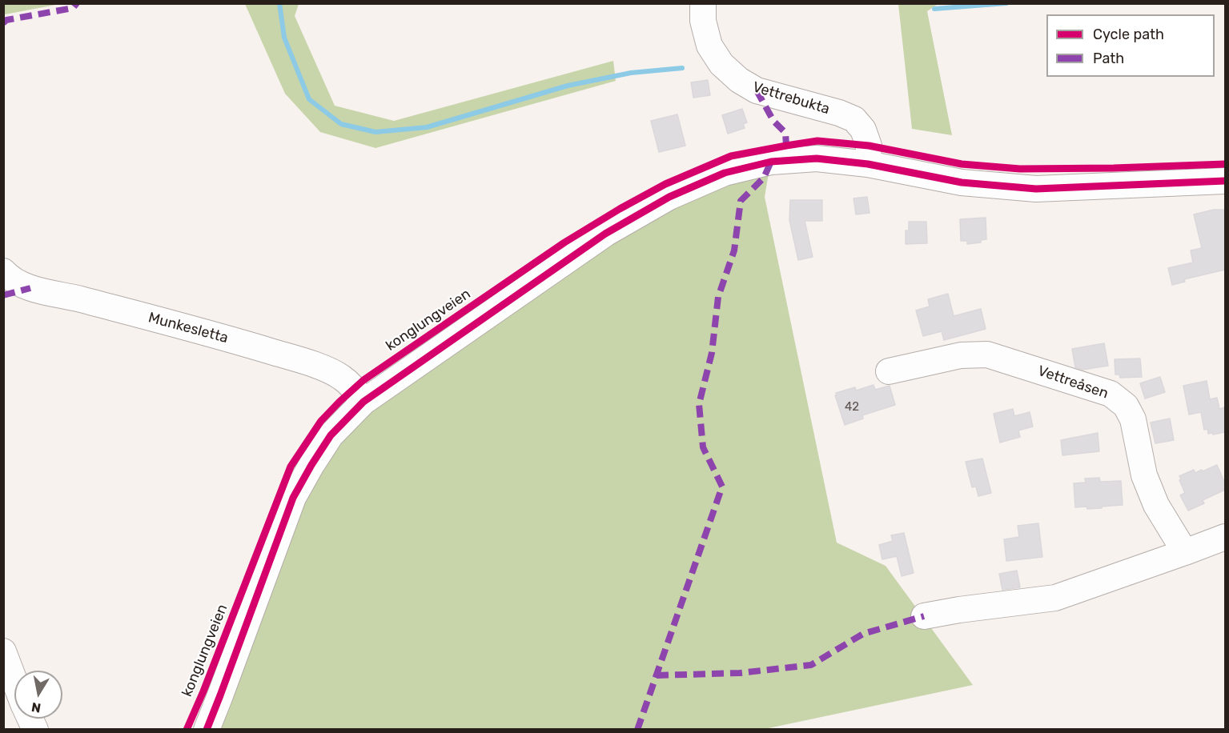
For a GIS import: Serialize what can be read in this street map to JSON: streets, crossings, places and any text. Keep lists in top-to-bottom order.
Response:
{
  "streets": {
    "street": [
      "Vettrebukta",
      "konglungveien",
      "Munkesletta",
      "Vettreåsen"
    ]
  },
  "crossings": [
    ["Vettrebukta", "konglungveien"],
    ["konglungveien", "Munkesletta"]
  ],
  "house_numbers": ["42"],
  "legend": ["Cycle path", "Path"],
  "north": "bottom"
}
